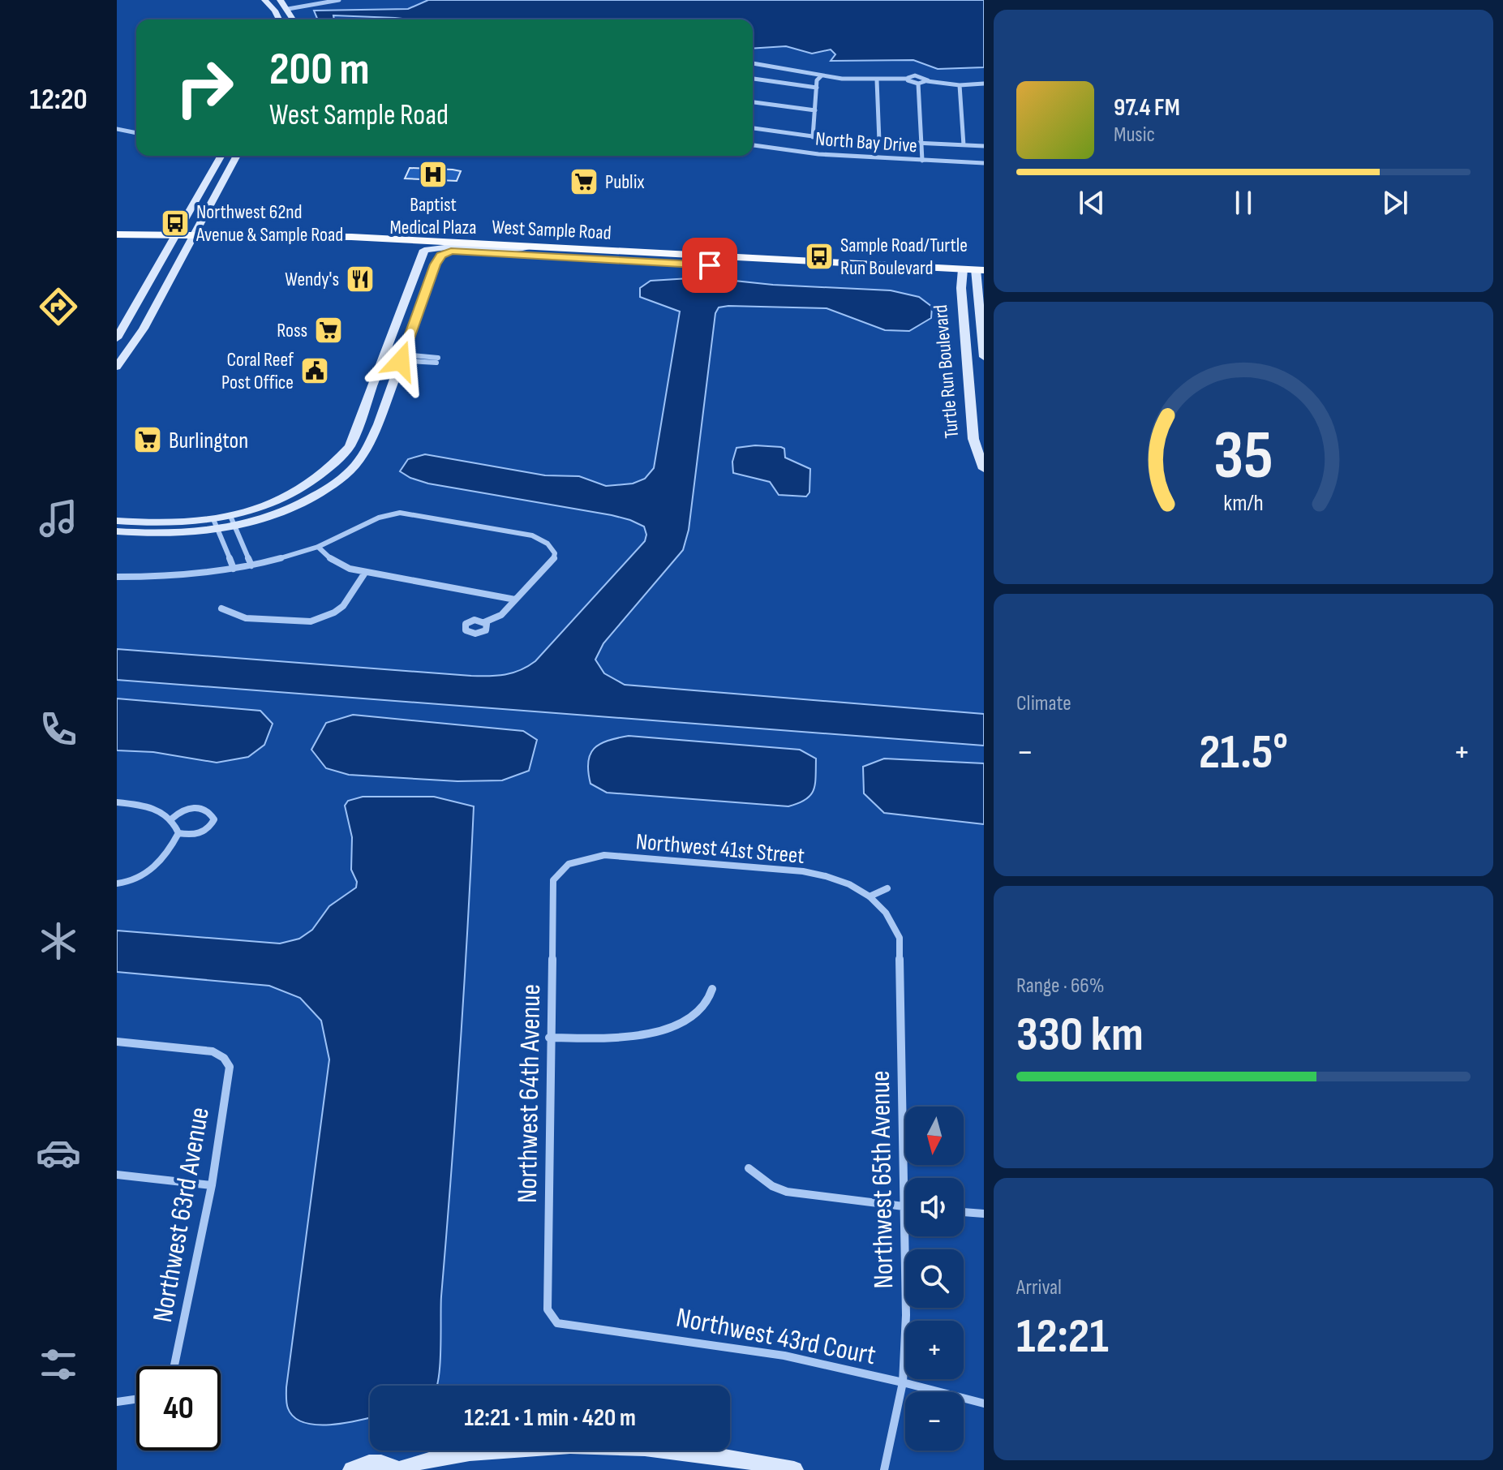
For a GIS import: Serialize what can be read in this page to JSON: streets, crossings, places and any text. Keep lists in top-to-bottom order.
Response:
{
  "streets": {
    "main road": ["West Sample Road"],
    "street": [
      "North Bay Drive",
      "Turtle Run Boulevard",
      "Northwest 41st Street",
      "Northwest 64th Avenue",
      "Northwest 65th Avenue",
      "Northwest 63rd Avenue",
      "Northwest 43rd Court"
    ]
  },
  "crossings": [
    ["West Sample Road", "Turtle Run Boulevard"],
    ["Northwest 41st Street", "Northwest 64th Avenue"],
    ["Northwest 41st Street", "Northwest 65th Avenue"],
    ["Northwest 64th Avenue", "Northwest 43rd Court"],
    ["Northwest 65th Avenue", "Northwest 43rd Court"]
  ],
  "places": {
    "hospital": ["Baptist Medical Plaza"],
    "supermarket": ["Publix", "Ross", "Burlington"],
    "bus stop": ["Northwest 62nd Avenue & Sample Road", "Sample Road/Turtle Run Boulevard"],
    "restaurant": ["Wendy's"],
    "public building": ["Coral Reef Post Office"]
  },
  "north": "bottom",
  "page": {
    "tabs": "12:20",
    "turn": ["200 m", "West Sample Road"],
    "song": ["97.4 FM", "Music"],
    "tile": [
      "Climate",
      ["Range · 66%", "330 km"],
      ["Arrival", "12:21"]
    ],
    "heat": ["−", "21.5°", "+"],
    "map_buttons": ["+", "−"],
    "limit": "40",
    "trip": "12:21 · 1 min · 420 m",
    "gauge": ["35", "km/h"]
  }
}
